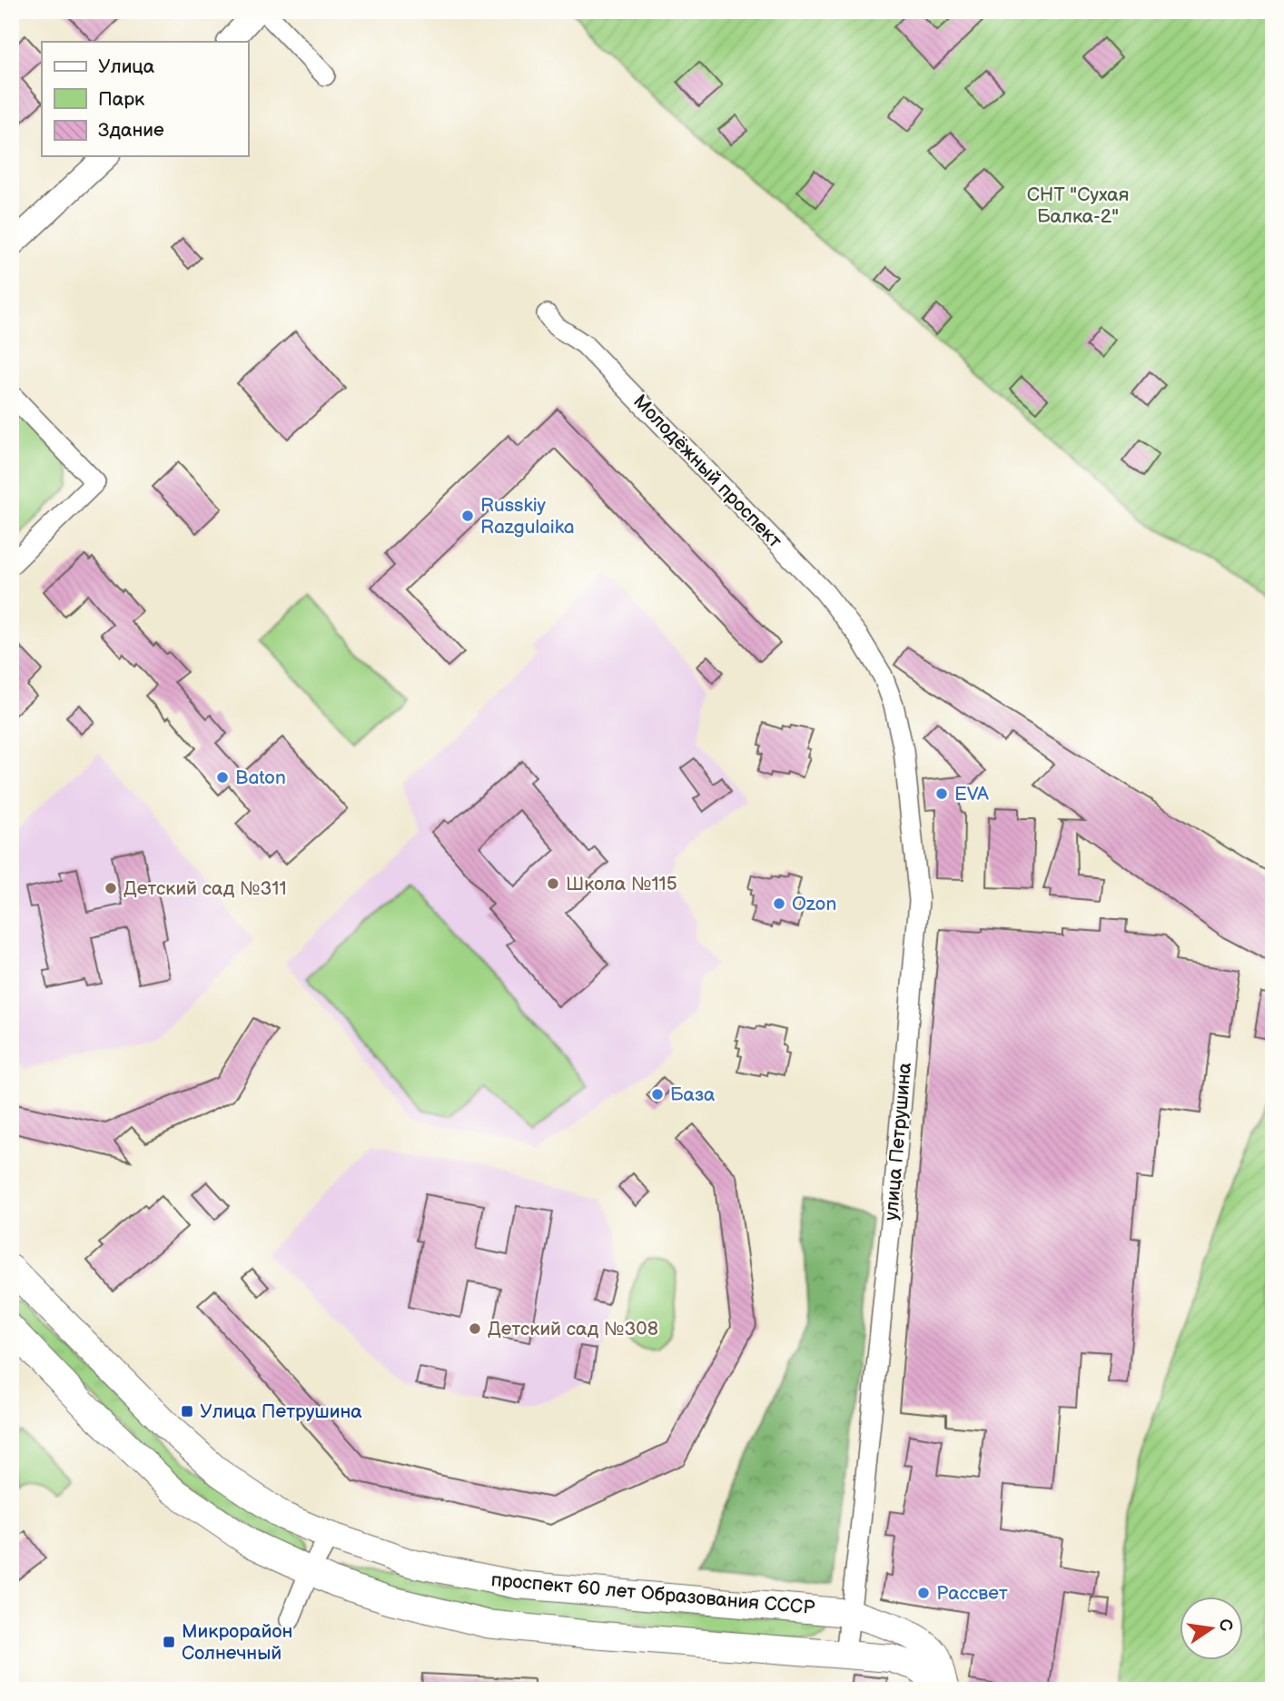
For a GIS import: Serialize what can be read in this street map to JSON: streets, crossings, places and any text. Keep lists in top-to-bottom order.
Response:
{
  "streets": {
    "main road": ["проспект 60 лет Образования СССР"],
    "street": ["Молодёжный проспект", "улица Петрушина"]
  },
  "crossings": [
    ["Молодёжный проспект", "улица Петрушина"],
    ["улица Петрушина", "проспект 60 лет Образования СССР"]
  ],
  "parks": ["СНТ \"Сухая Балка-2\""],
  "places": {
    "other": [
      "Russkiy Razgulaika",
      "Baton",
      "EVA",
      "Школа №115",
      "Детский сад №311",
      "Ozon",
      "База",
      "Детский сад №308",
      "Рассвет"
    ],
    "transit": ["Улица Петрушина", "Микрорайон Солнечный"]
  },
  "legend": ["Улица", "Парк", "Здание"],
  "north": "right"
}
